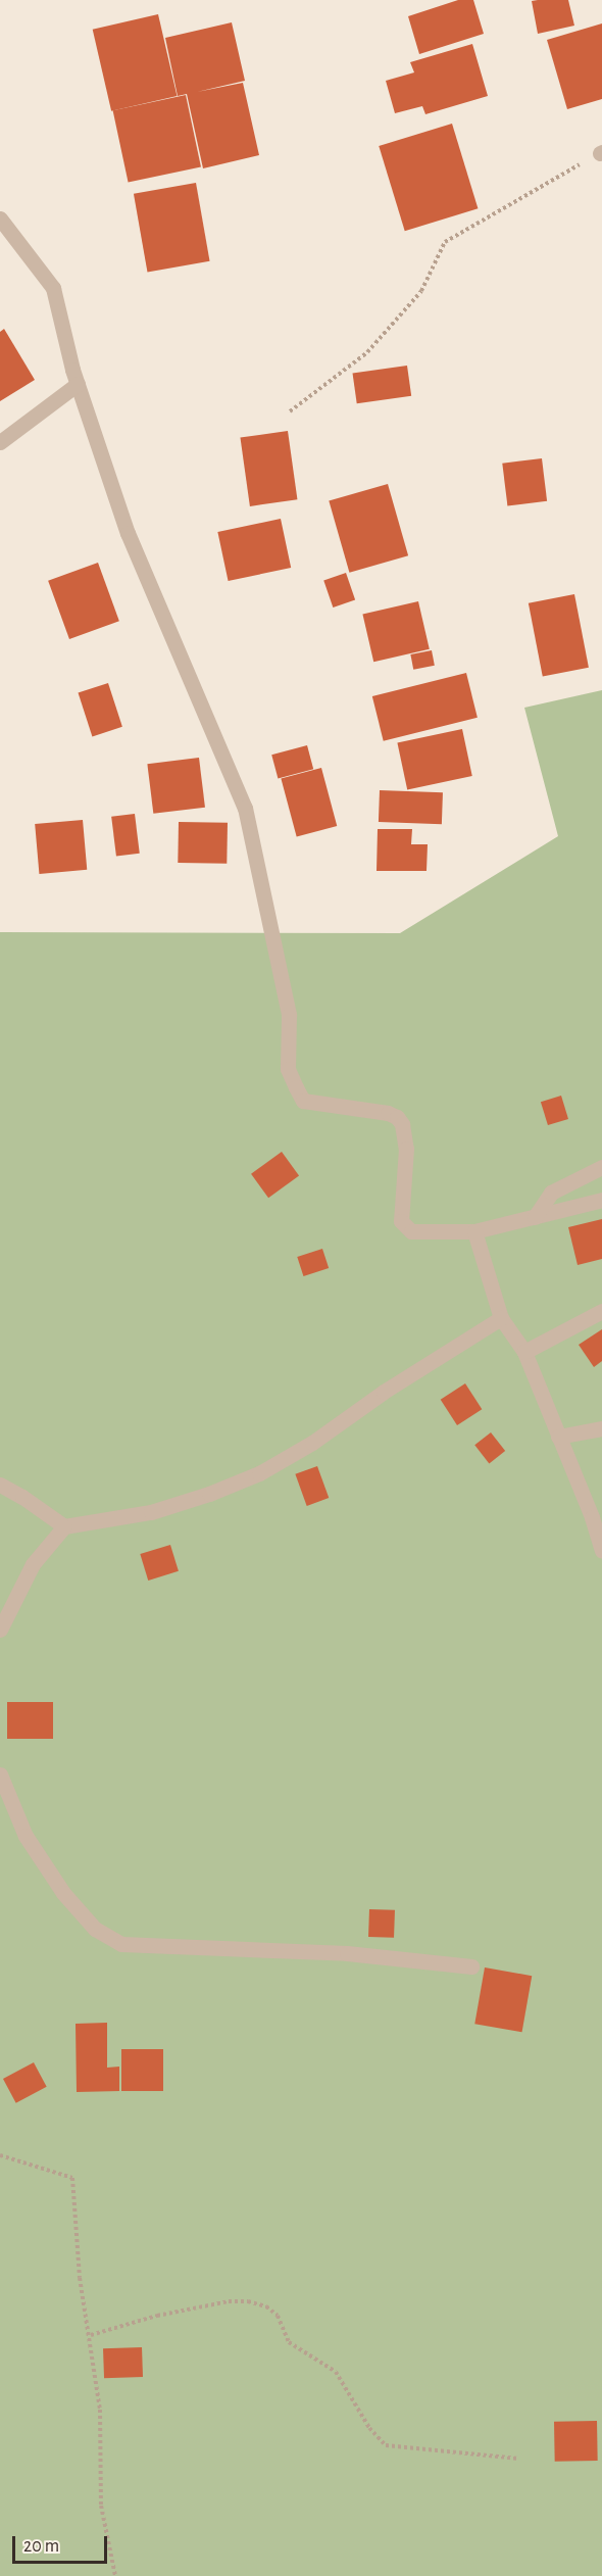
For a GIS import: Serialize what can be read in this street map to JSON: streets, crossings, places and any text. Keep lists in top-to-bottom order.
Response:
{
  "scale_bar": "20 m"
}
